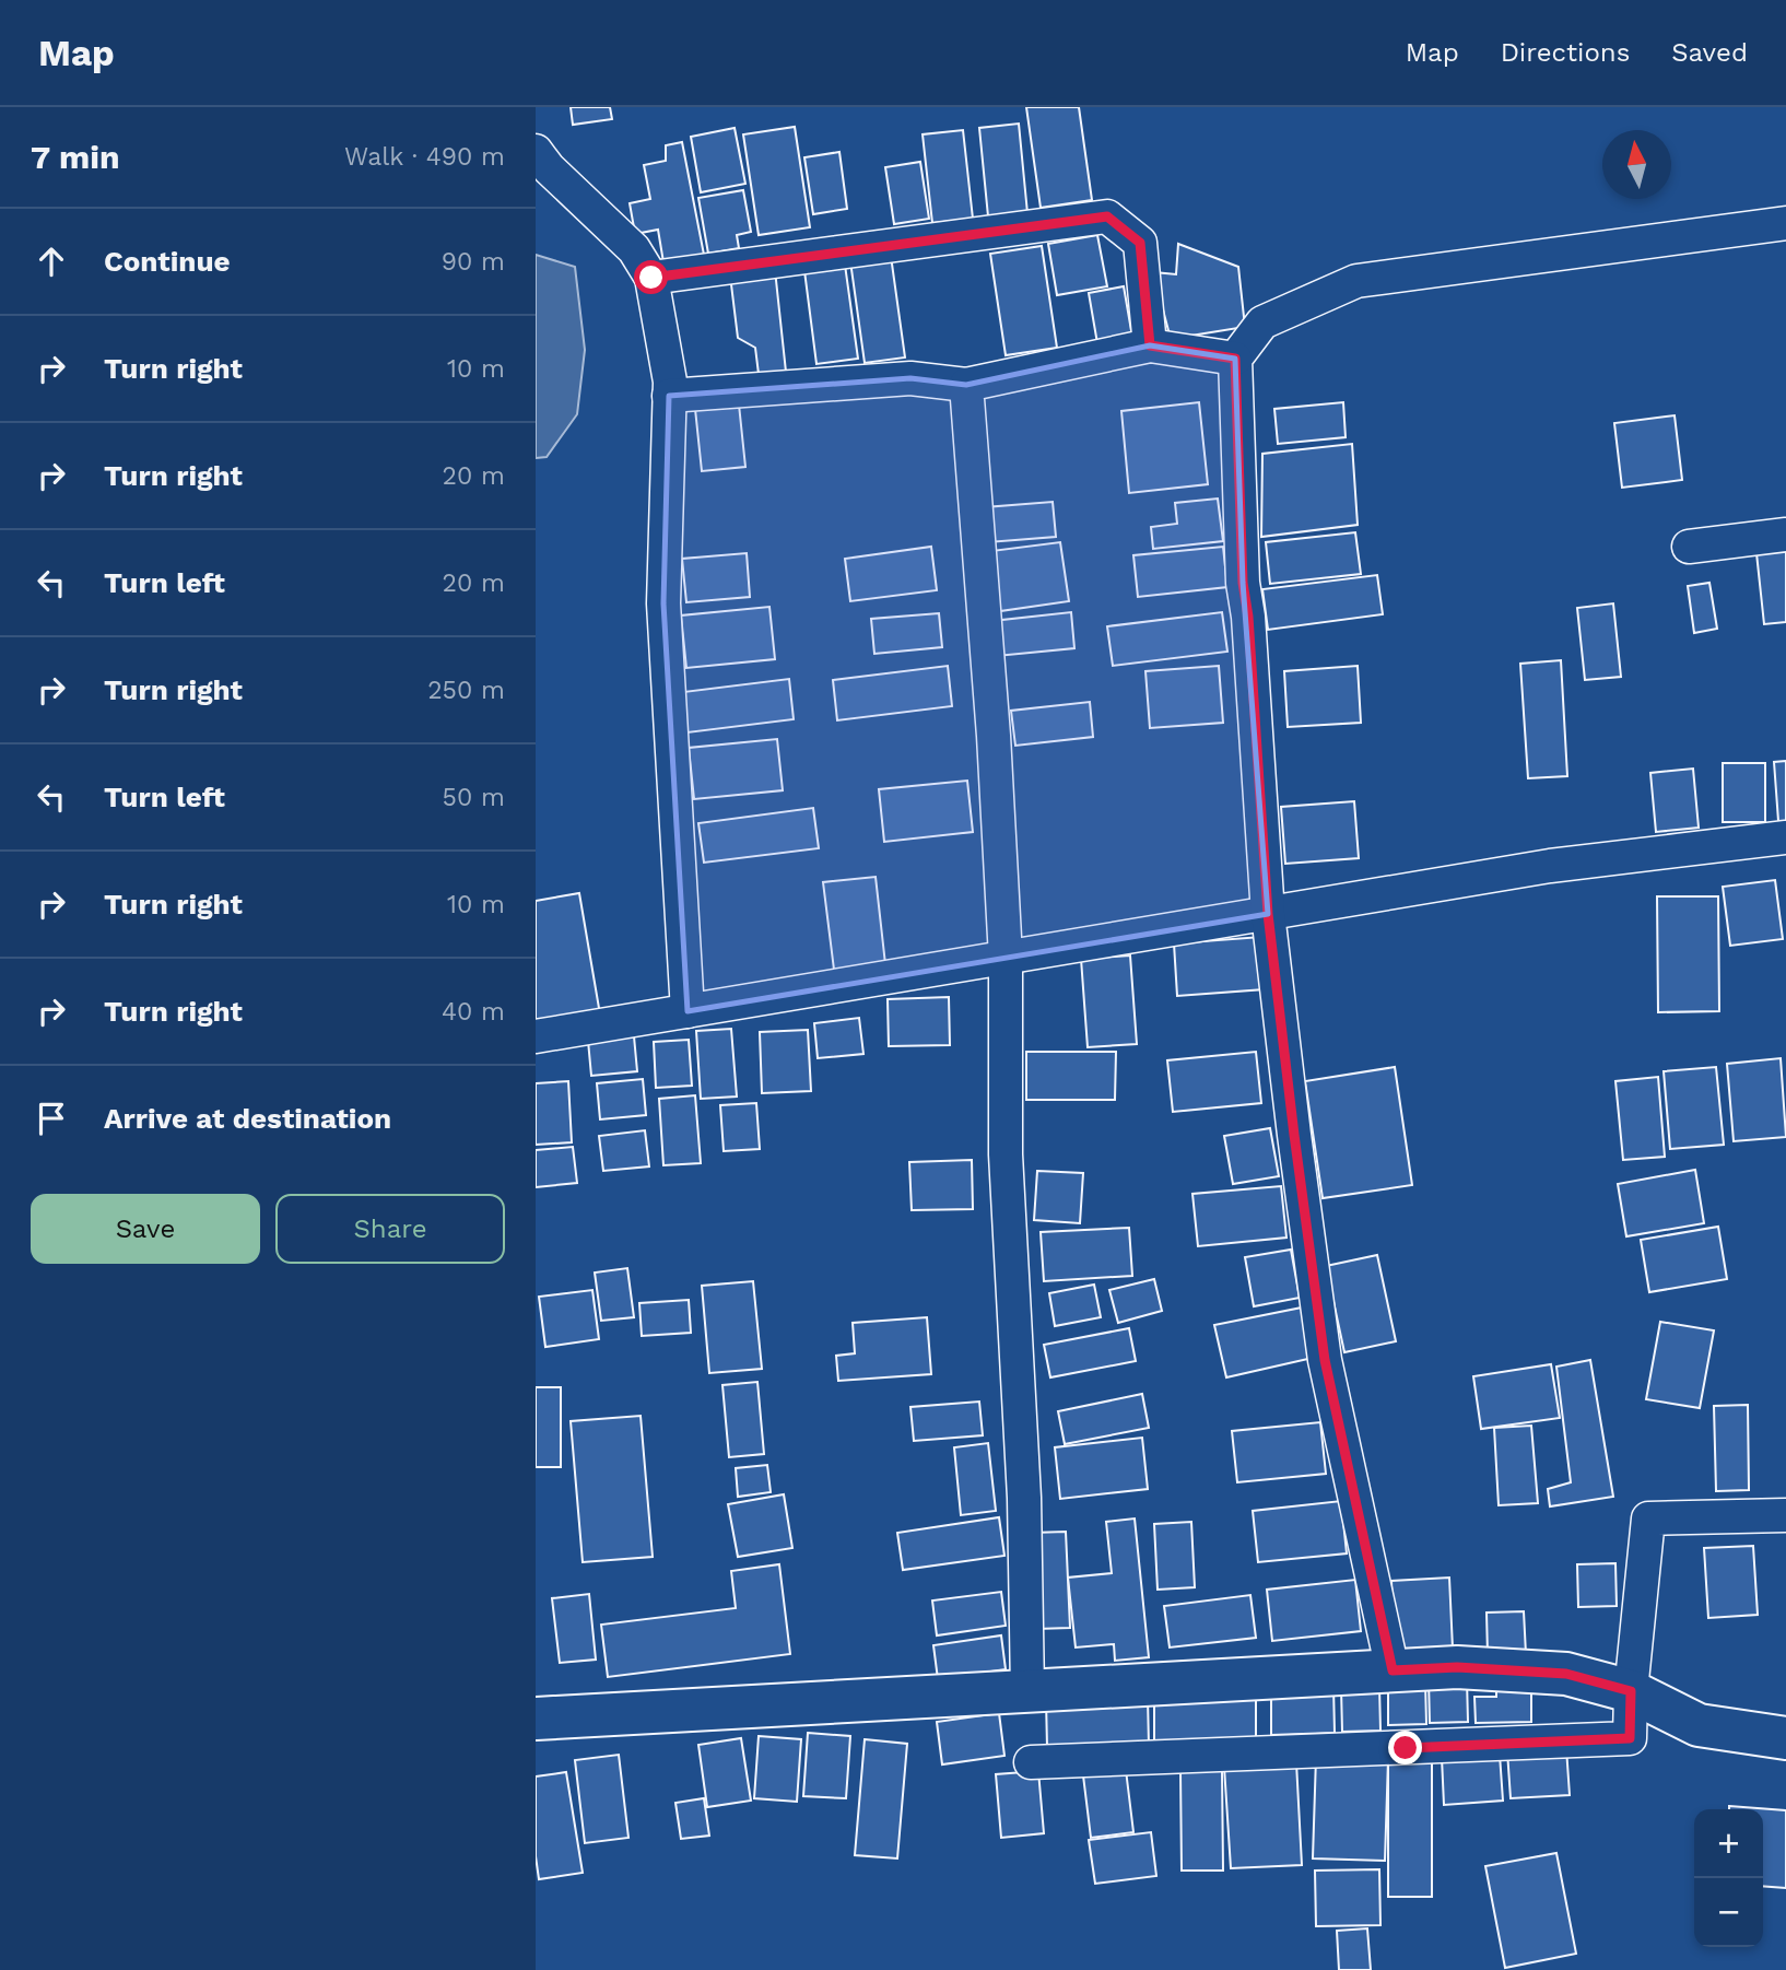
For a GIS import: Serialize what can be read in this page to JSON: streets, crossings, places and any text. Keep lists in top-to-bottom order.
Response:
{
  "north": "top",
  "page": {
    "header": "Map",
    "nav": ["Map", "Directions", "Saved"],
    "heading": ["7 min", "Walk · 490 m"],
    "list": [
      ["Continue", "90 m"],
      ["Turn right", "10 m"],
      ["Turn right", "20 m"],
      ["Turn left", "20 m"],
      ["Turn right", "250 m"],
      ["Turn left", "50 m"],
      ["Turn right", "10 m"],
      ["Turn right", "40 m"],
      "Arrive at destination"
    ],
    "buttons": ["Save", "Share"],
    "map_buttons": ["+", "−"]
  }
}
